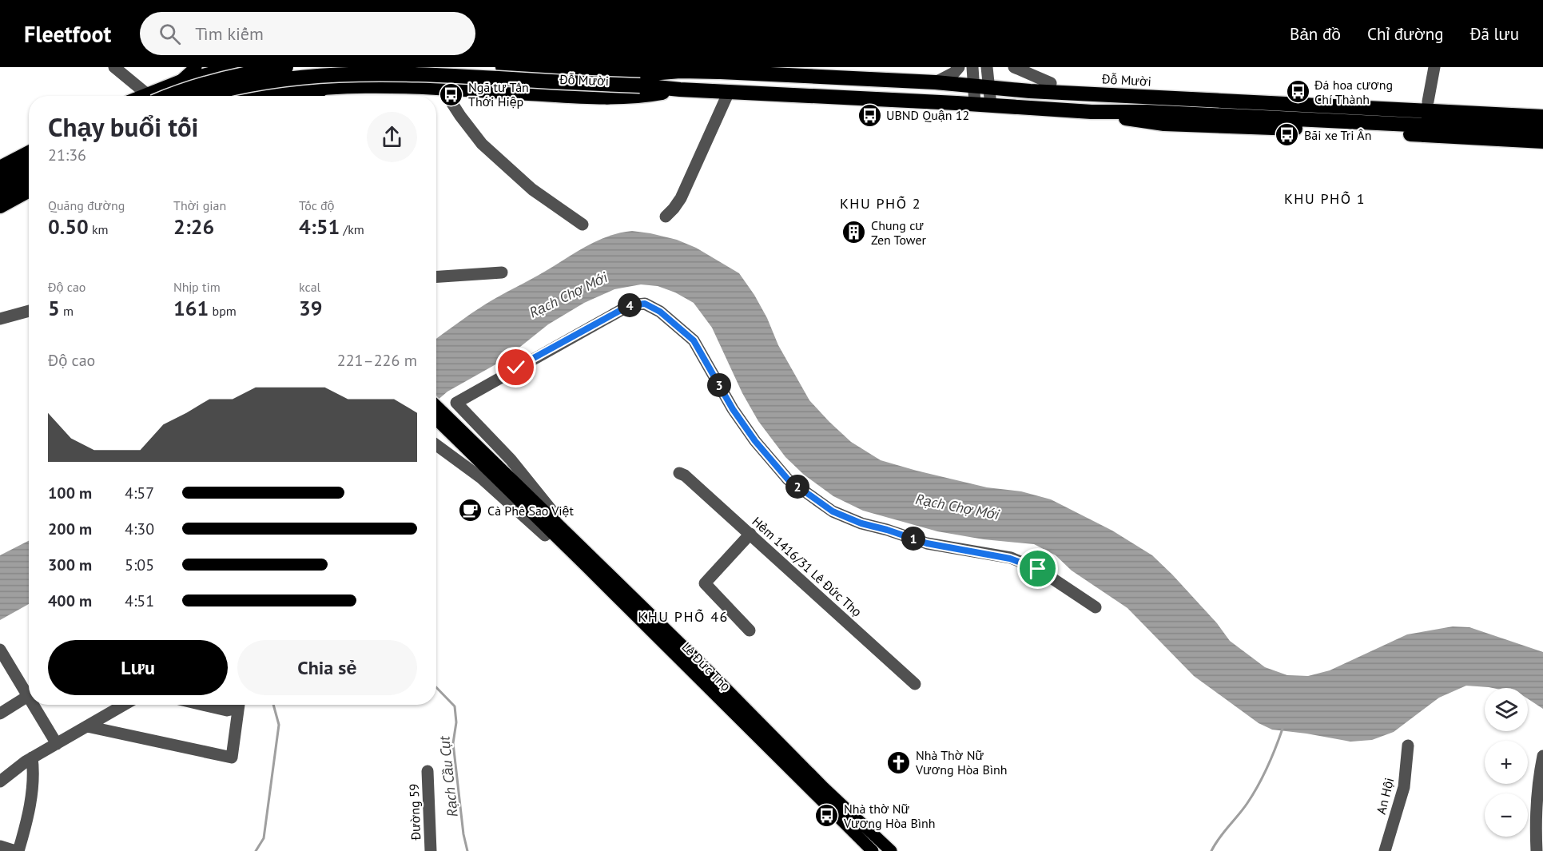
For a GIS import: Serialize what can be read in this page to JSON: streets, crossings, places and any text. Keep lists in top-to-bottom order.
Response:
{
  "streets": {
    "highway": ["Đỗ Mười"],
    "main road": ["Lê Đức Thọ"],
    "street": ["Hẻm 1416/31 Lê Đức Thọ", "An Hội", "Đường 59"]
  },
  "districts": ["KHU PHỐ 1", "KHU PHỐ 2", "KHU PHỐ 46"],
  "water": ["Rạch Chợ Mới", "Rạch Cầu Cụt"],
  "places": {
    "bus stop": [
      "Đá hoa cương Chí Thành",
      "Ngã tư Tân Thới Hiệp",
      "UBND Quận 12",
      "Bãi xe Tri Ân",
      "Nhà thờ Nữ Vương Hòa Bình"
    ],
    "building": ["Chung cư Zen Tower"],
    "cafe": ["Cà Phê Sao Việt"],
    "church": ["Nhà Thờ Nữ Vương Hòa Bình"]
  },
  "page": {
    "header": "Fleetfoot",
    "search": "Tìm kiếm",
    "nav": ["Bản đồ", "Chỉ đường", "Đã lưu"],
    "heading": ["Chạy buổi tối", "21:36"],
    "stats": [
      ["Quãng đường", "0.50 km"],
      ["Thời gian", "2:26"],
      ["Tốc độ", "4:51 /km"],
      ["Độ cao", "5 m"],
      ["Nhịp tim", "161 bpm"],
      ["kcal", "39"]
    ],
    "pins": [
      "4",
      "3",
      "2",
      "1"
    ],
    "chart": ["Độ cao", "221–226 m"],
    "list": [
      {
        "name": "100 m",
        "note": "4:57"
      },
      {
        "name": "200 m",
        "note": "4:30"
      },
      {
        "name": "300 m",
        "note": "5:05"
      },
      {
        "name": "400 m",
        "note": "4:51"
      }
    ],
    "buttons": ["Lưu", "Chia sẻ"],
    "map_buttons": ["+", "−"]
  }
}
